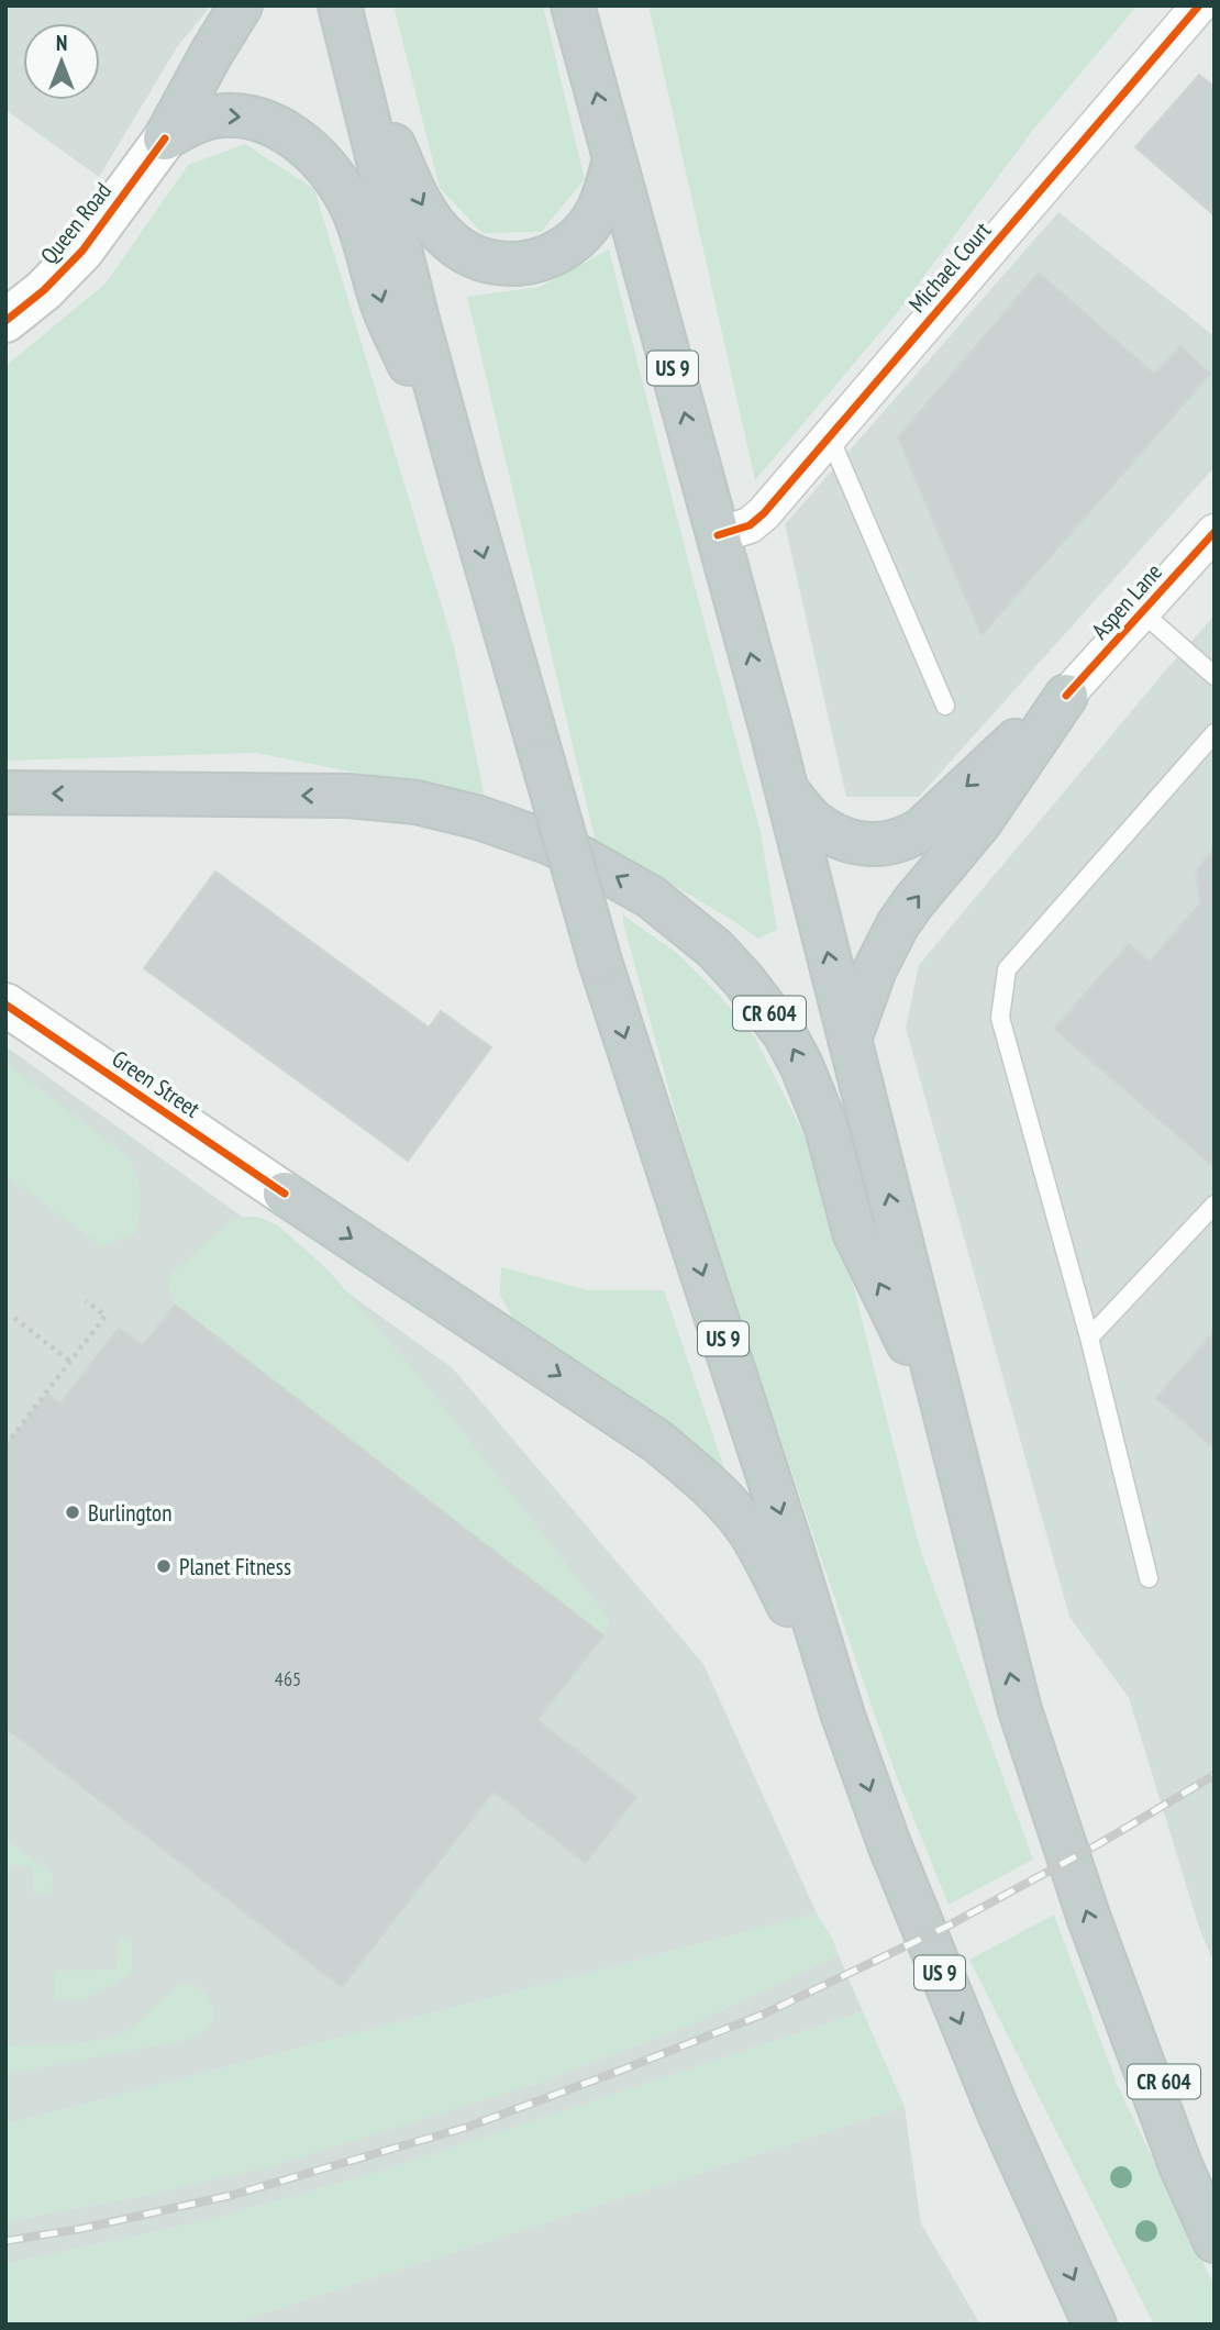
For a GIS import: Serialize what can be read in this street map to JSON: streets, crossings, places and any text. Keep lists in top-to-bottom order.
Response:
{
  "streets": {
    "highway": ["US 9", "CR 604"],
    "street": [
      "Queen Road",
      "Michael Court",
      "Aspen Lane",
      "Green Street"
    ]
  },
  "crossings": [
    ["Michael Court", "US 9"],
    ["US 9", "CR 604"]
  ],
  "places": ["Burlington", "Planet Fitness"],
  "house_numbers": ["465"],
  "north": "top"
}
